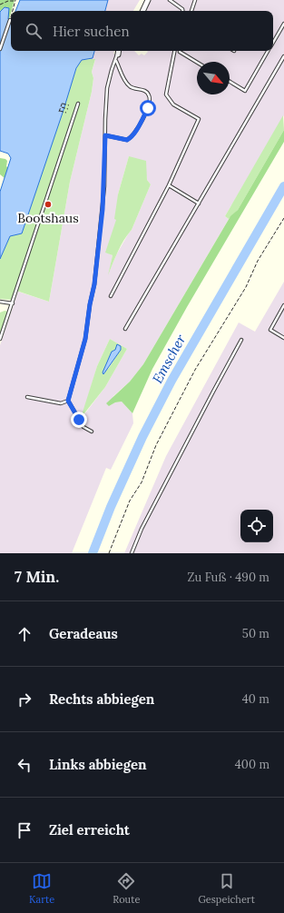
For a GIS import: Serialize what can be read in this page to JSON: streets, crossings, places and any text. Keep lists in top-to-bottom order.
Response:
{
  "water": ["Emscher"],
  "places": ["Bootshaus"],
  "north": "bottom right",
  "page": {
    "search": "Hier suchen",
    "heading": ["7 Min.", "Zu Fuß · 490 m"],
    "list": [
      ["Geradeaus", "50 m"],
      ["Rechts abbiegen", "40 m"],
      ["Links abbiegen", "400 m"],
      "Ziel erreicht"
    ],
    "nav": ["Karte", "Route", "Gespeichert"]
  }
}
